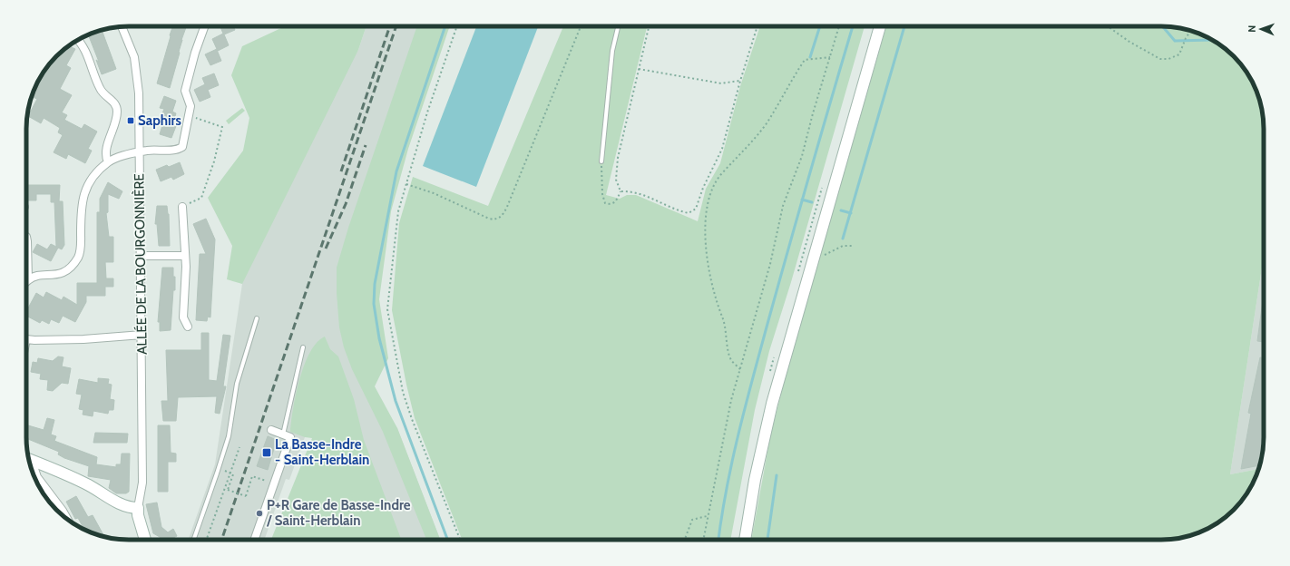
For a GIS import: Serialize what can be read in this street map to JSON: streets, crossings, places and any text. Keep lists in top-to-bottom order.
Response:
{
  "streets": {
    "street": ["ALLÉE DE LA BOURGONNIÈRE"]
  },
  "places": {
    "transit": ["Saphirs", "La Basse-Indre - Saint-Herblain"],
    "other": ["P+R Gare de Basse-Indre / Saint-Herblain"]
  },
  "north": "left"
}
